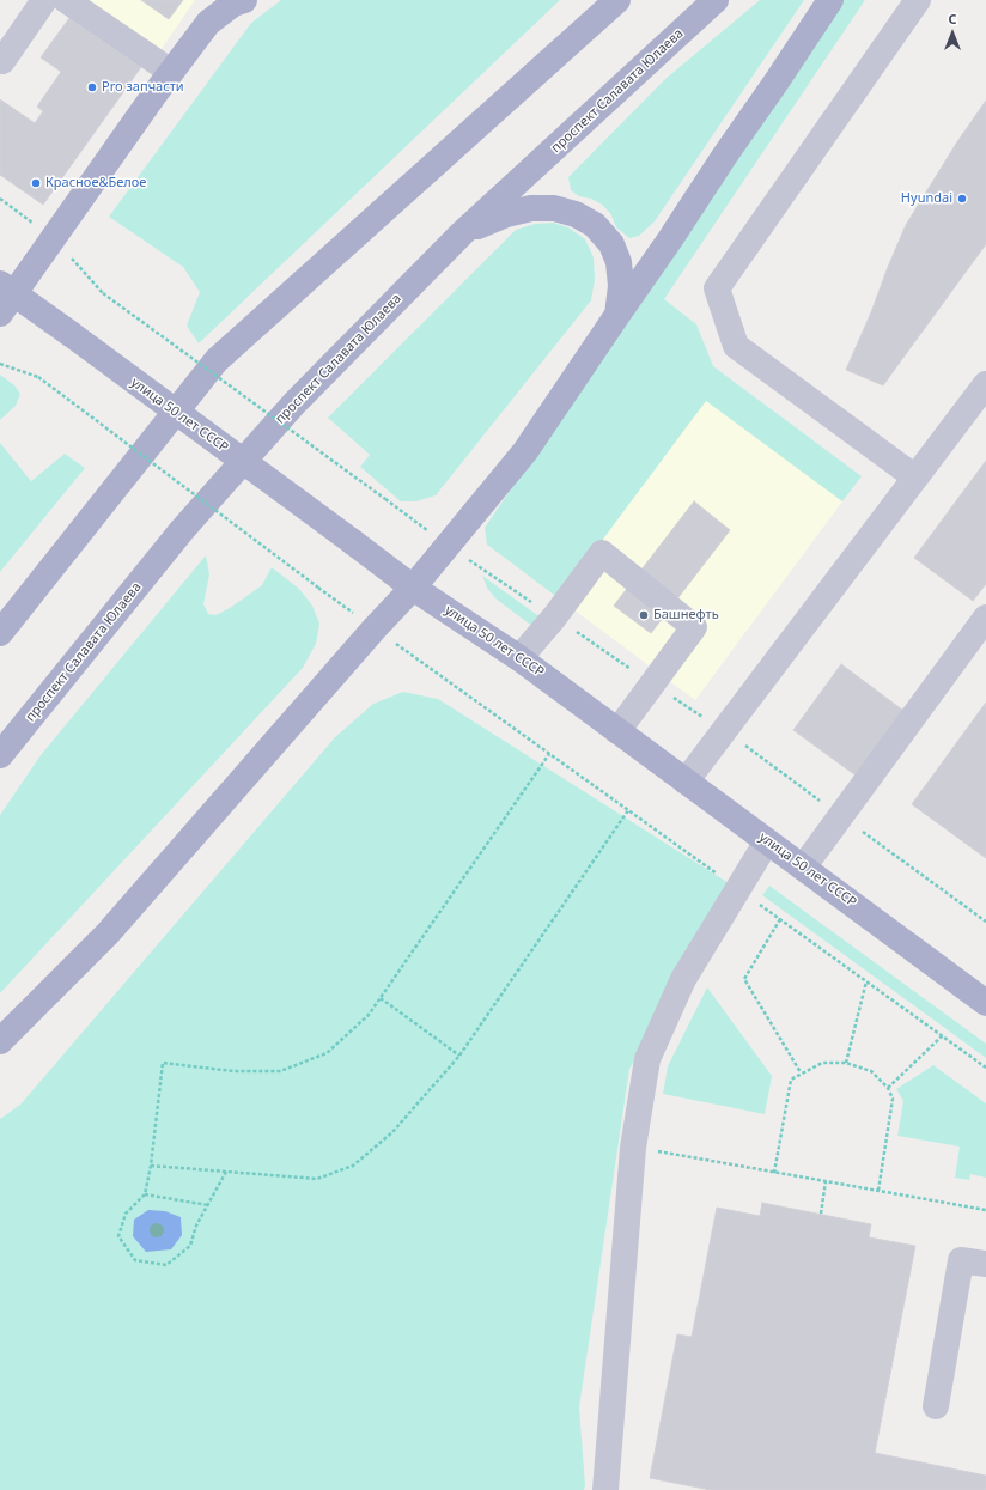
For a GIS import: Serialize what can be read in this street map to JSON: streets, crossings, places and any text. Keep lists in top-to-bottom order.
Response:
{
  "streets": {
    "main road": ["проспект Салавата Юлаева", "улица 50 лет СССР"]
  },
  "places": [
    "Pro запчасти",
    "Красное&Белое",
    "Hyundai",
    "Башнефть"
  ],
  "north": "top"
}
